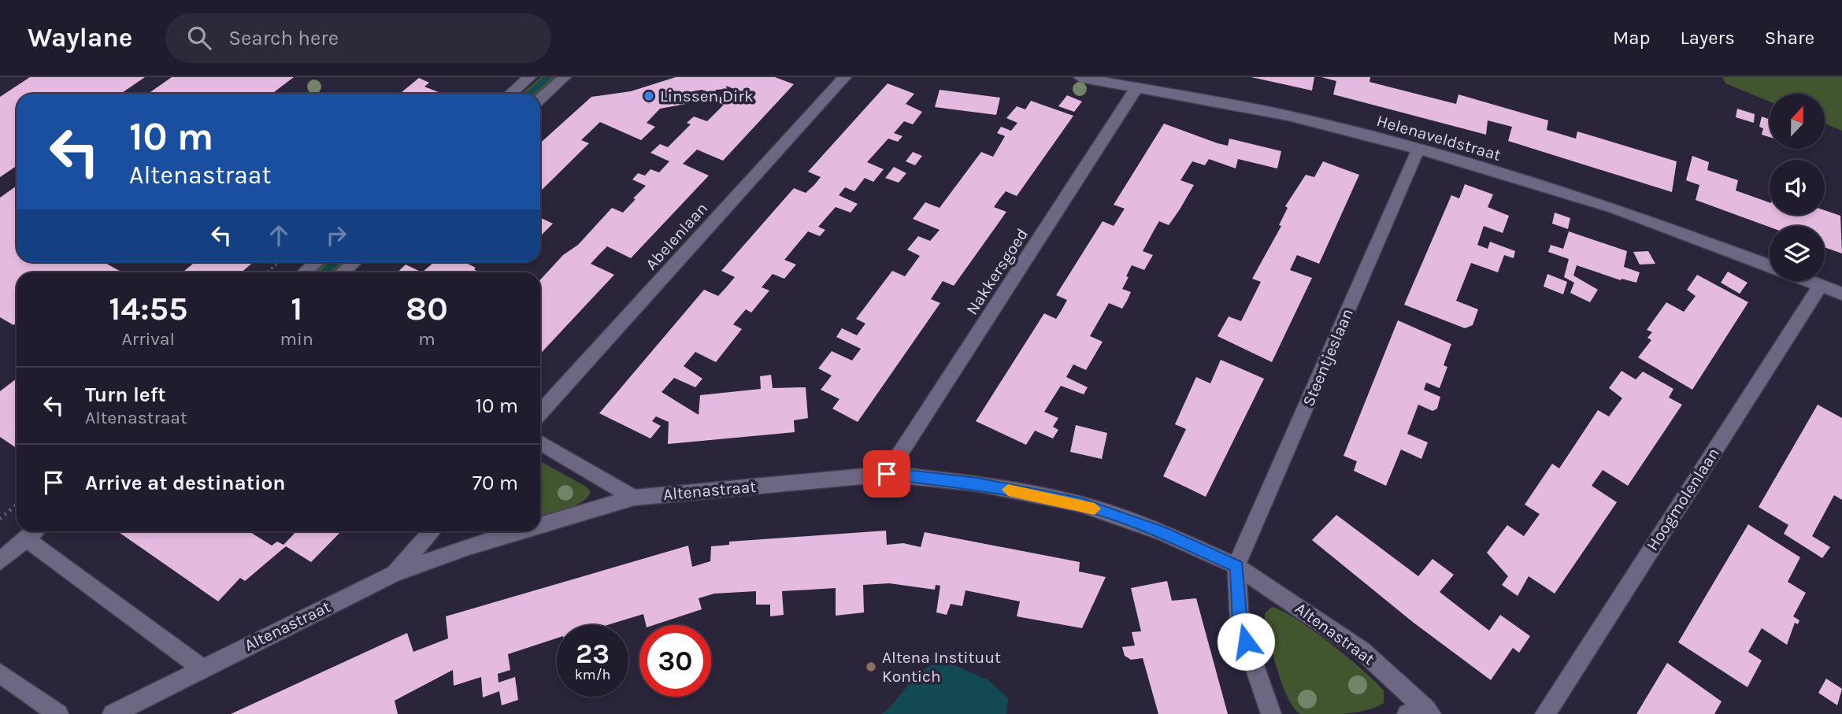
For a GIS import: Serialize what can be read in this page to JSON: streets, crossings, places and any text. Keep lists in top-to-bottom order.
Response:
{
  "streets": {
    "street": [
      "Helenaveldstraat",
      "Abelenlaan",
      "Nakkersgoed",
      "Steentjeslaan",
      "Altenastraat",
      "Hoogmolenlaan"
    ]
  },
  "crossings": [
    ["Helenaveldstraat", "Nakkersgoed"],
    ["Helenaveldstraat", "Steentjeslaan"],
    ["Nakkersgoed", "Altenastraat"],
    ["Steentjeslaan", "Altenastraat"]
  ],
  "places": ["Linssen Dirk", "Altena Instituut Kontich"],
  "north": "top",
  "page": {
    "header": "Waylane",
    "search": "Search here",
    "nav": ["Map", "Layers", "Share"],
    "turn": ["10 m", "Altenastraat"],
    "eta": [
      "14:55",
      "Arrival",
      "1",
      "min",
      "80",
      "m"
    ],
    "list": [
      {
        "name": "Turn left",
        "note": "Altenastraat",
        "value": "10 m"
      },
      {
        "name": "Arrive at destination",
        "value": "70 m"
      }
    ],
    "speed": "23 km/h",
    "limit": "30"
  }
}
